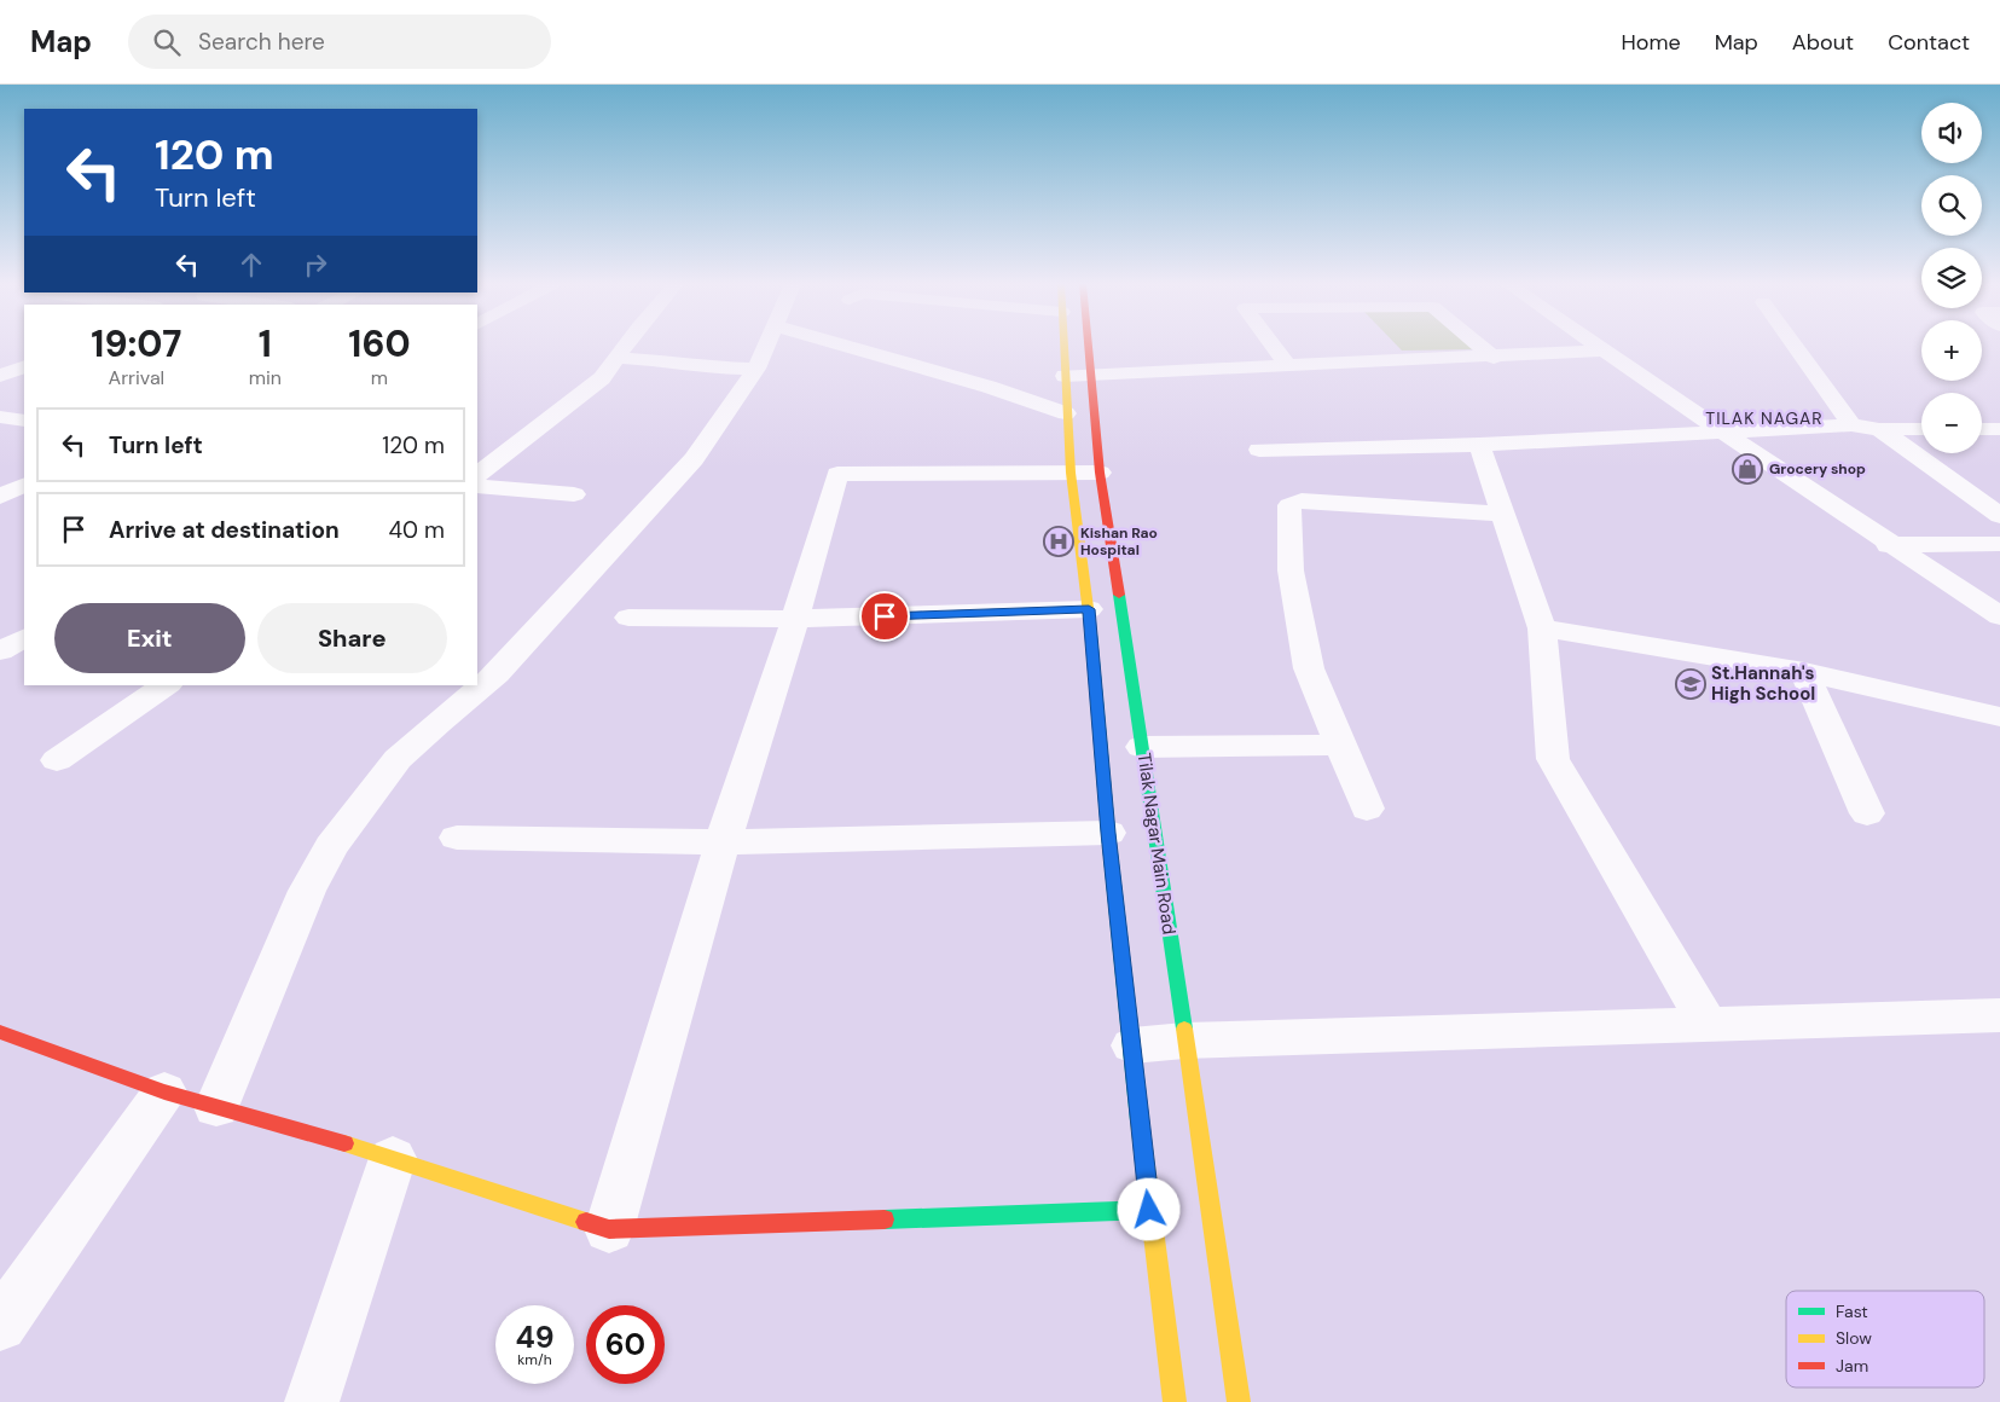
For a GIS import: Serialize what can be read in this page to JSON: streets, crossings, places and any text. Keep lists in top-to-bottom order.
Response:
{
  "streets": {
    "main road": ["Tilak Nagar Main Road"]
  },
  "districts": ["TILAK NAGAR"],
  "places": {
    "shop": ["Grocery shop"],
    "hospital": ["Kishan Rao Hospital"],
    "school or university": ["St.Hannah's High School"]
  },
  "legend": ["Fast", "Slow", "Jam"],
  "page": {
    "header": "Map",
    "search": "Search here",
    "nav": [
      "Home",
      "Map",
      "About",
      "Contact"
    ],
    "map_buttons": ["+", "−"],
    "turn": ["120 m", "Turn left"],
    "eta": [
      "19:07",
      "Arrival",
      "1",
      "min",
      "160",
      "m"
    ],
    "list": [
      {
        "name": "Turn left",
        "value": "120 m"
      },
      {
        "name": "Arrive at destination",
        "value": "40 m"
      }
    ],
    "buttons": ["Exit", "Share"],
    "speed": "49 km/h",
    "limit": "60"
  }
}
